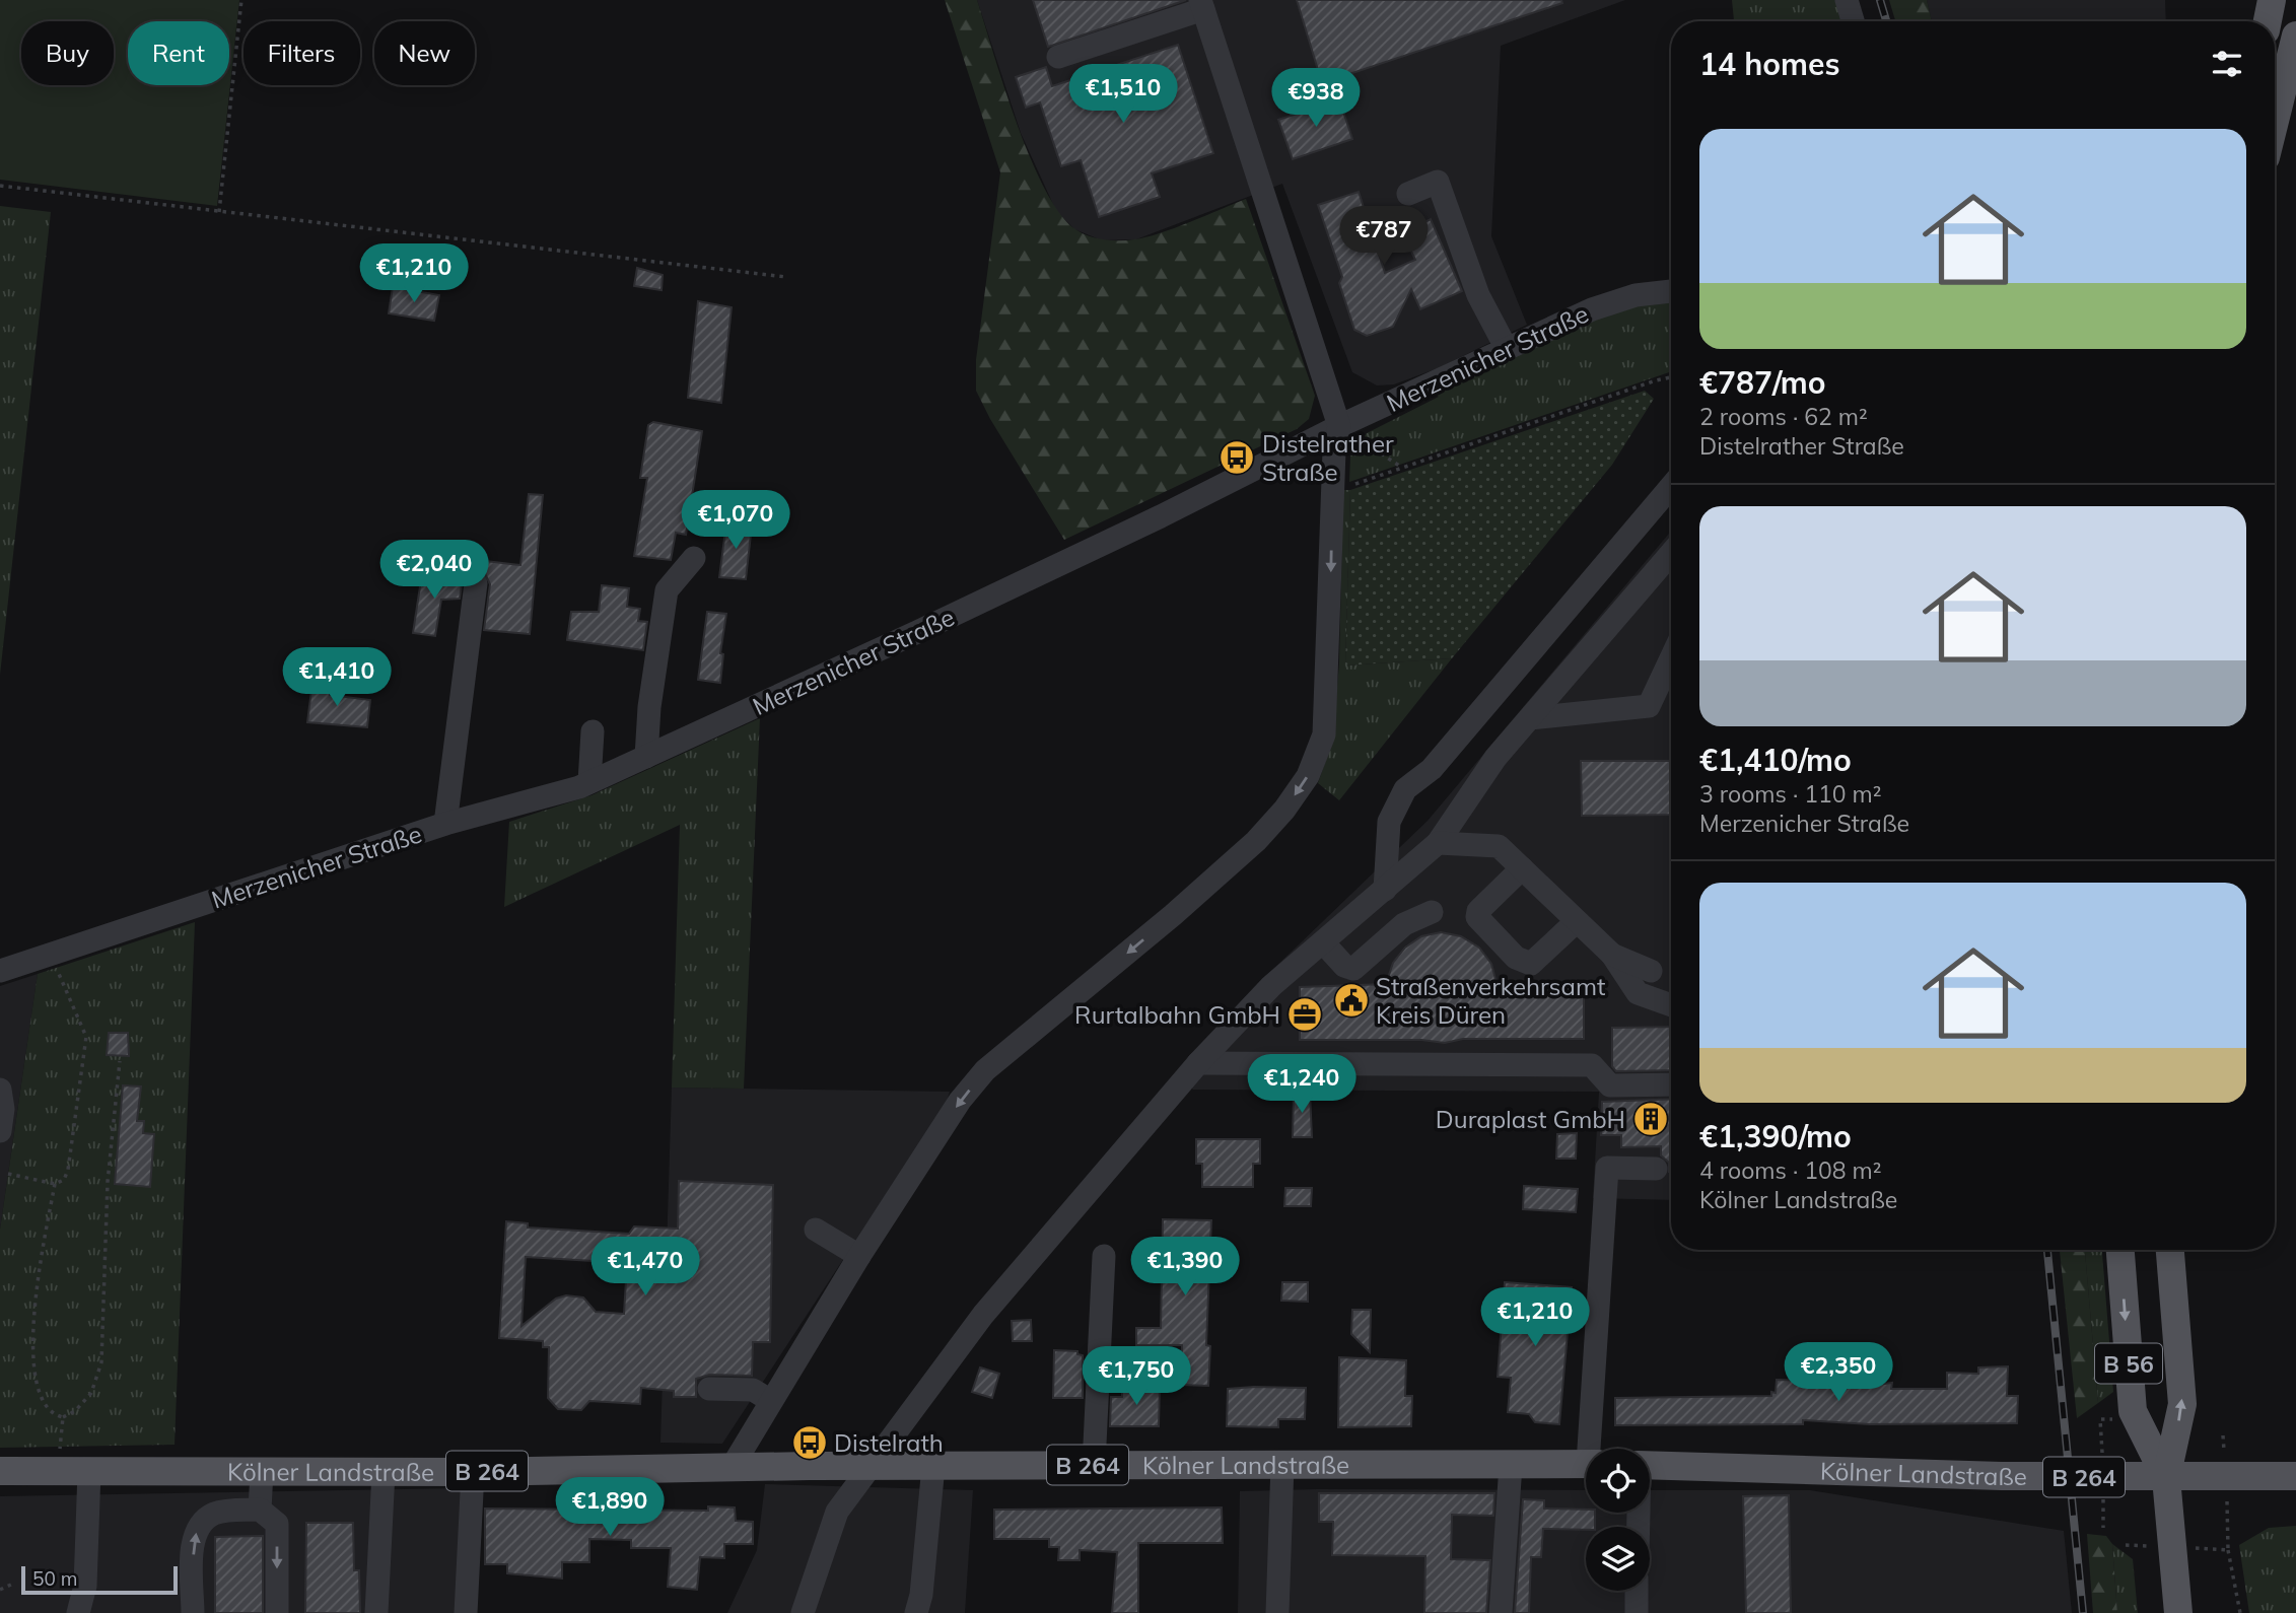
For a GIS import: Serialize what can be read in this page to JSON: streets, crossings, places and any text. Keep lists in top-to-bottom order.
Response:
{
  "streets": {
    "main road": ["B 56", "B 264", "Kölner Landstraße"],
    "street": ["Merzenicher Straße"]
  },
  "crossings": [
    ["B 56", "Kölner Landstraße"]
  ],
  "places": {
    "bus stop": ["Distelrather Straße", "Distelrath"],
    "public building": ["Straßenverkehrsamt Kreis Düren"],
    "office": ["Rurtalbahn GmbH"],
    "building": ["Duraplast GmbH"]
  },
  "scale_bar": "50 m",
  "page": {
    "chip": [
      "Buy",
      "Rent",
      "Filters",
      "New"
    ],
    "heading": "14 homes",
    "price": [
      "€1,510",
      "€938",
      "€787",
      "€1,210",
      "€1,070",
      "€2,040",
      "€1,410",
      "€1,240",
      "€1,470",
      "€1,390",
      "€1,210",
      "€2,350",
      "€1,750",
      "€1,890"
    ],
    "list": [
      {
        "name": "€787/mo",
        "note": "2 rooms · 62 m² · Distelrather Straße"
      },
      {
        "name": "€1,410/mo",
        "note": "3 rooms · 110 m² · Merzenicher Straße"
      },
      {
        "name": "€1,390/mo",
        "note": "4 rooms · 108 m² · Kölner Landstraße"
      }
    ],
    "scale": "50 m"
  }
}
